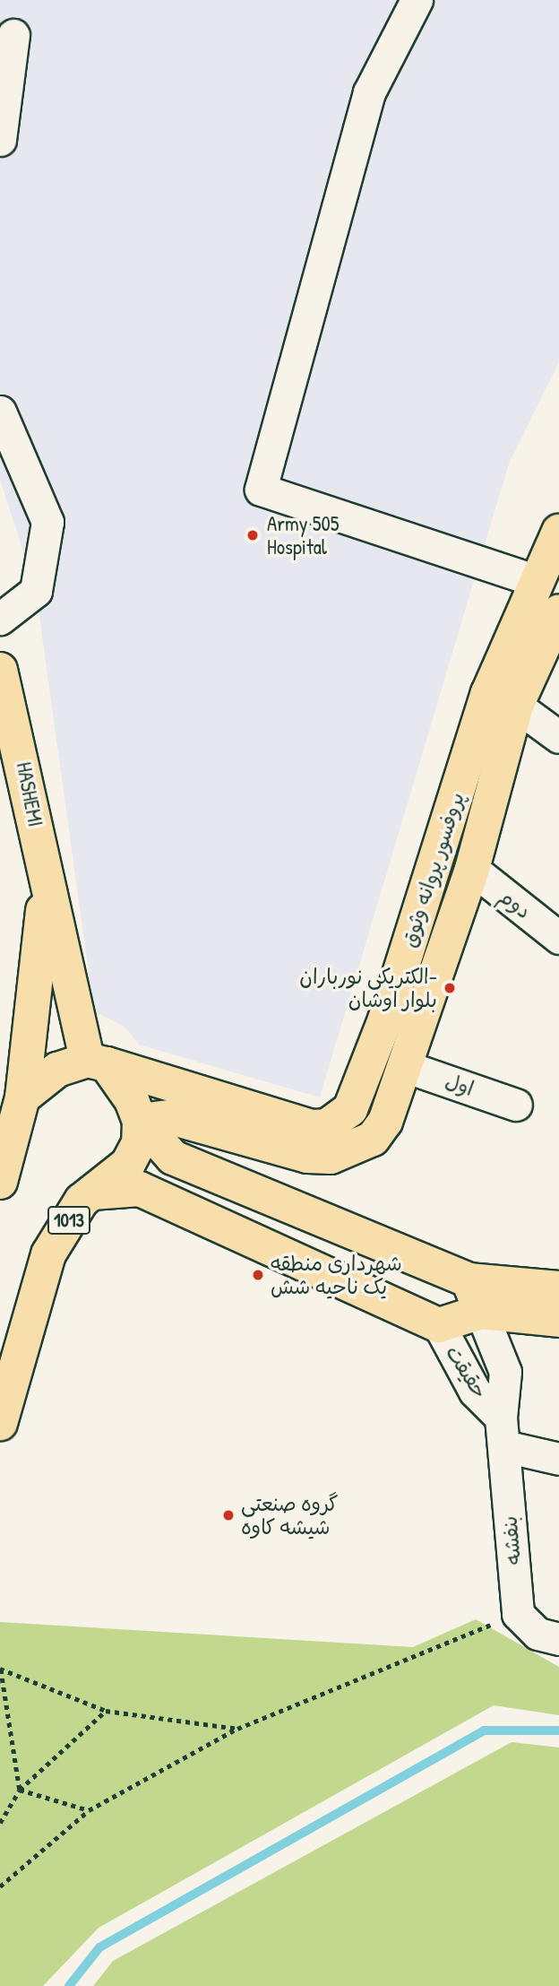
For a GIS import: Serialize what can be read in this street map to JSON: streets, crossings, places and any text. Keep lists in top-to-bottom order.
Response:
{
  "streets": {
    "main road": ["HASHEMI", "پروفسور پروانه وثوق", "1013"],
    "street": [
      "دوم",
      "اول",
      "حقیقت",
      "بنفشه"
    ]
  },
  "crossings": [
    ["HASHEMI", "پروفسور پروانه وثوق"],
    ["HASHEMI", "1013"],
    ["پروفسور پروانه وثوق", "دوم"],
    ["پروفسور پروانه وثوق", "اول"],
    ["پروفسور پروانه وثوق", "1013"],
    ["حقیقت", "بنفشه"]
  ],
  "places": [
    "Army 505 Hospital",
    "الکتریکی نورباران- بلوار اوشان",
    "شهرداری منطقه یک ناحیه شش",
    "گروه صنعتی شیشه کاوه"
  ]
}
